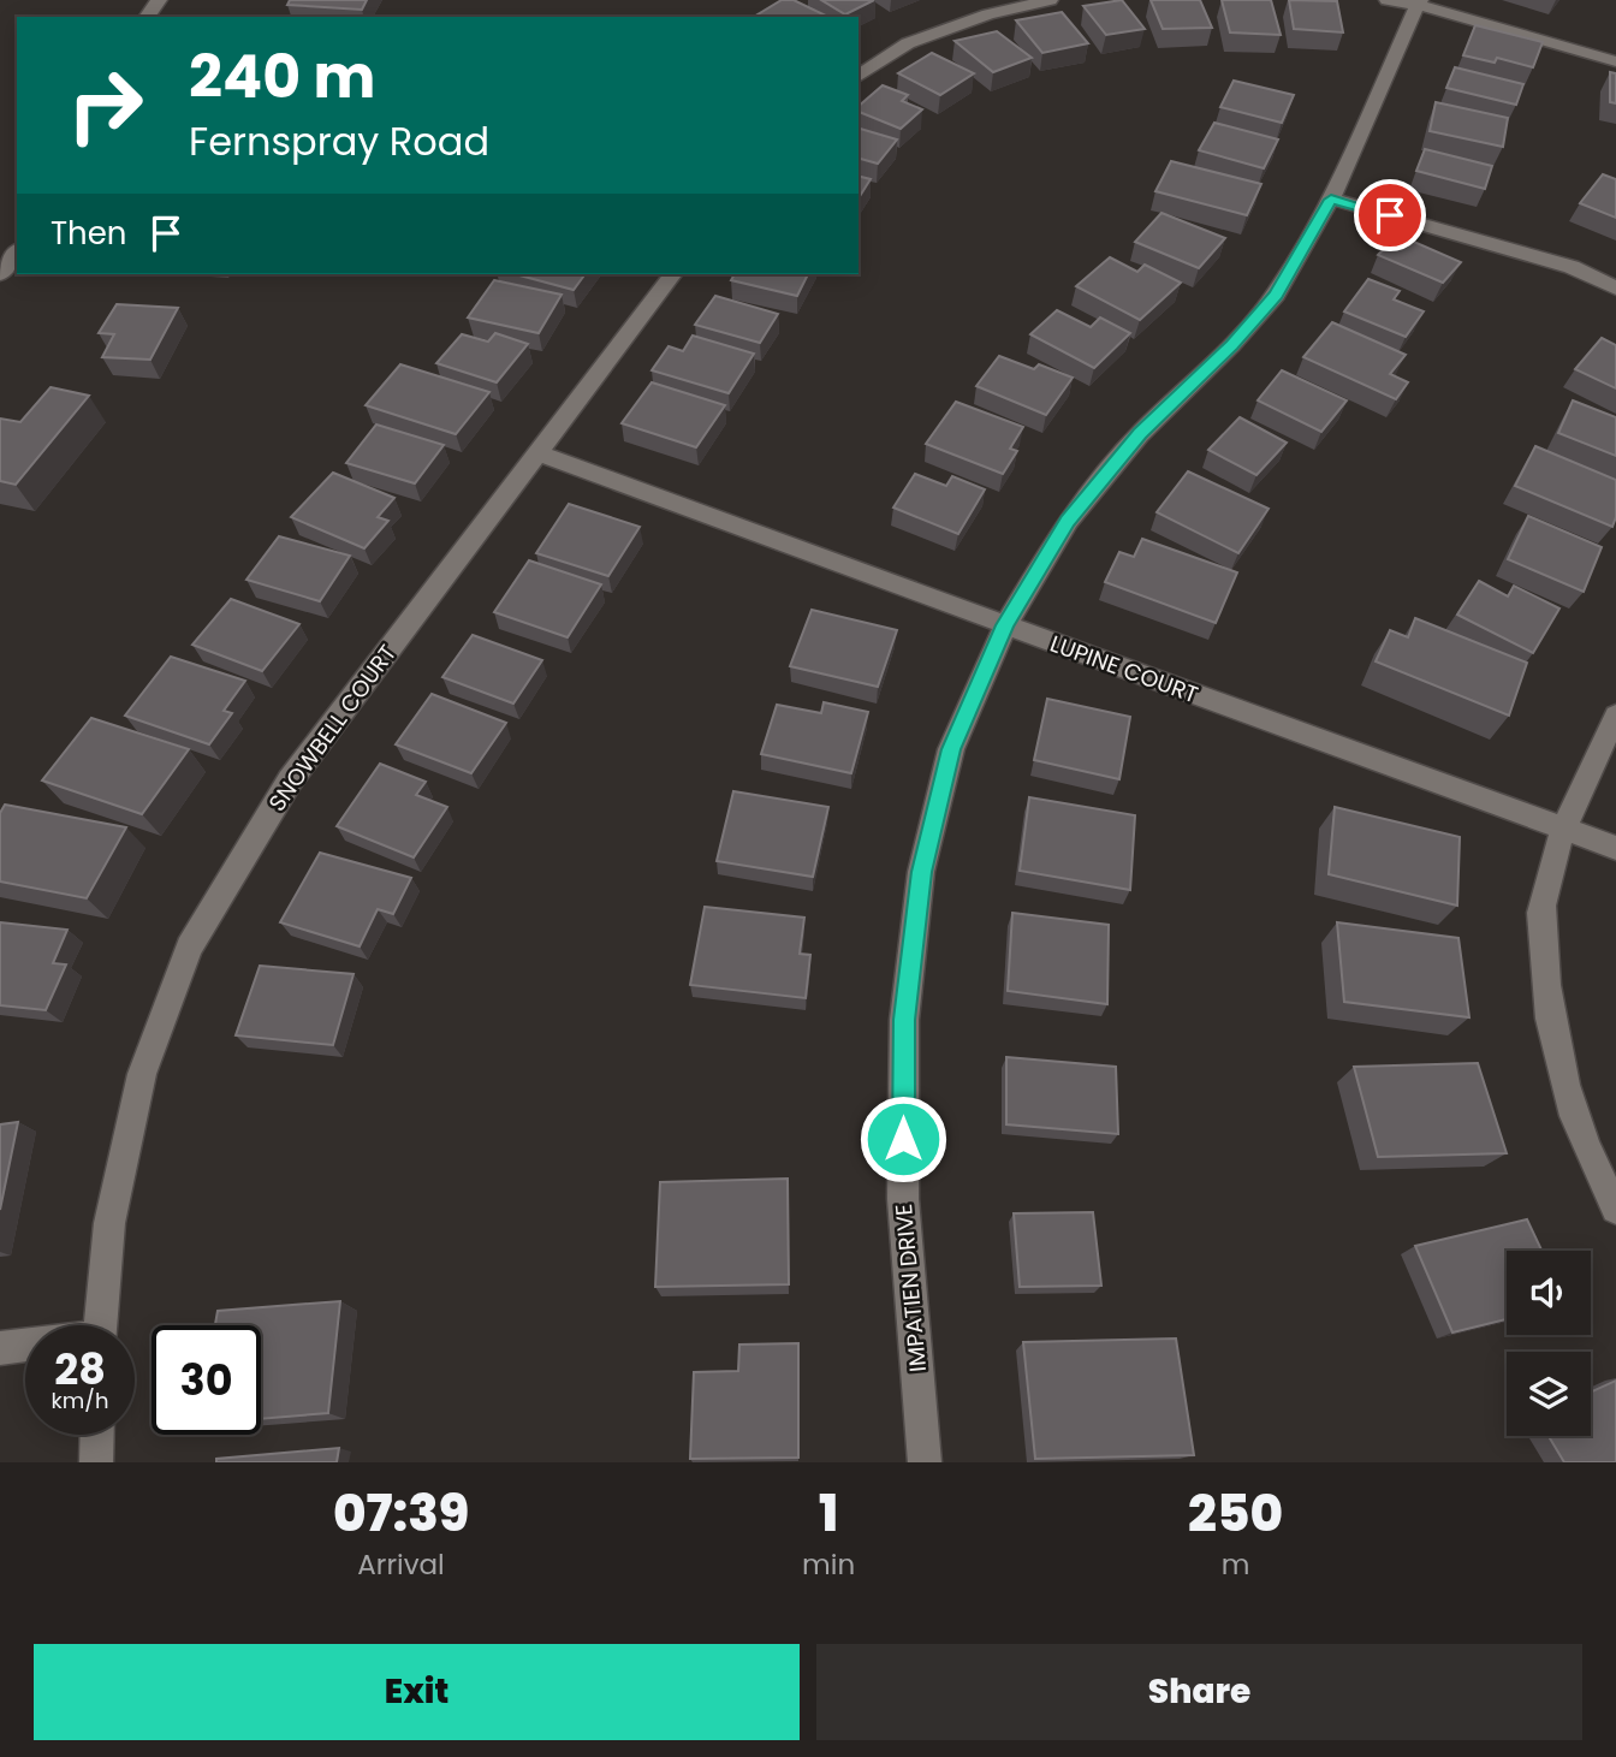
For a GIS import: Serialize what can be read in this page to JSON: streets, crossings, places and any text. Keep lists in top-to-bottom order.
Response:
{
  "streets": {
    "street": ["LUPINE COURT", "SNOWBELL COURT", "IMPATIEN DRIVE"]
  },
  "crossings": [
    ["LUPINE COURT", "SNOWBELL COURT"],
    ["LUPINE COURT", "IMPATIEN DRIVE"]
  ],
  "page": {
    "turn": ["240 m", "Fernspray Road"],
    "then": "Then",
    "speed": "28 km/h",
    "limit": "30",
    "eta": [
      "07:39",
      "Arrival",
      "1",
      "min",
      "250",
      "m"
    ],
    "buttons": ["Exit", "Share"]
  }
}
